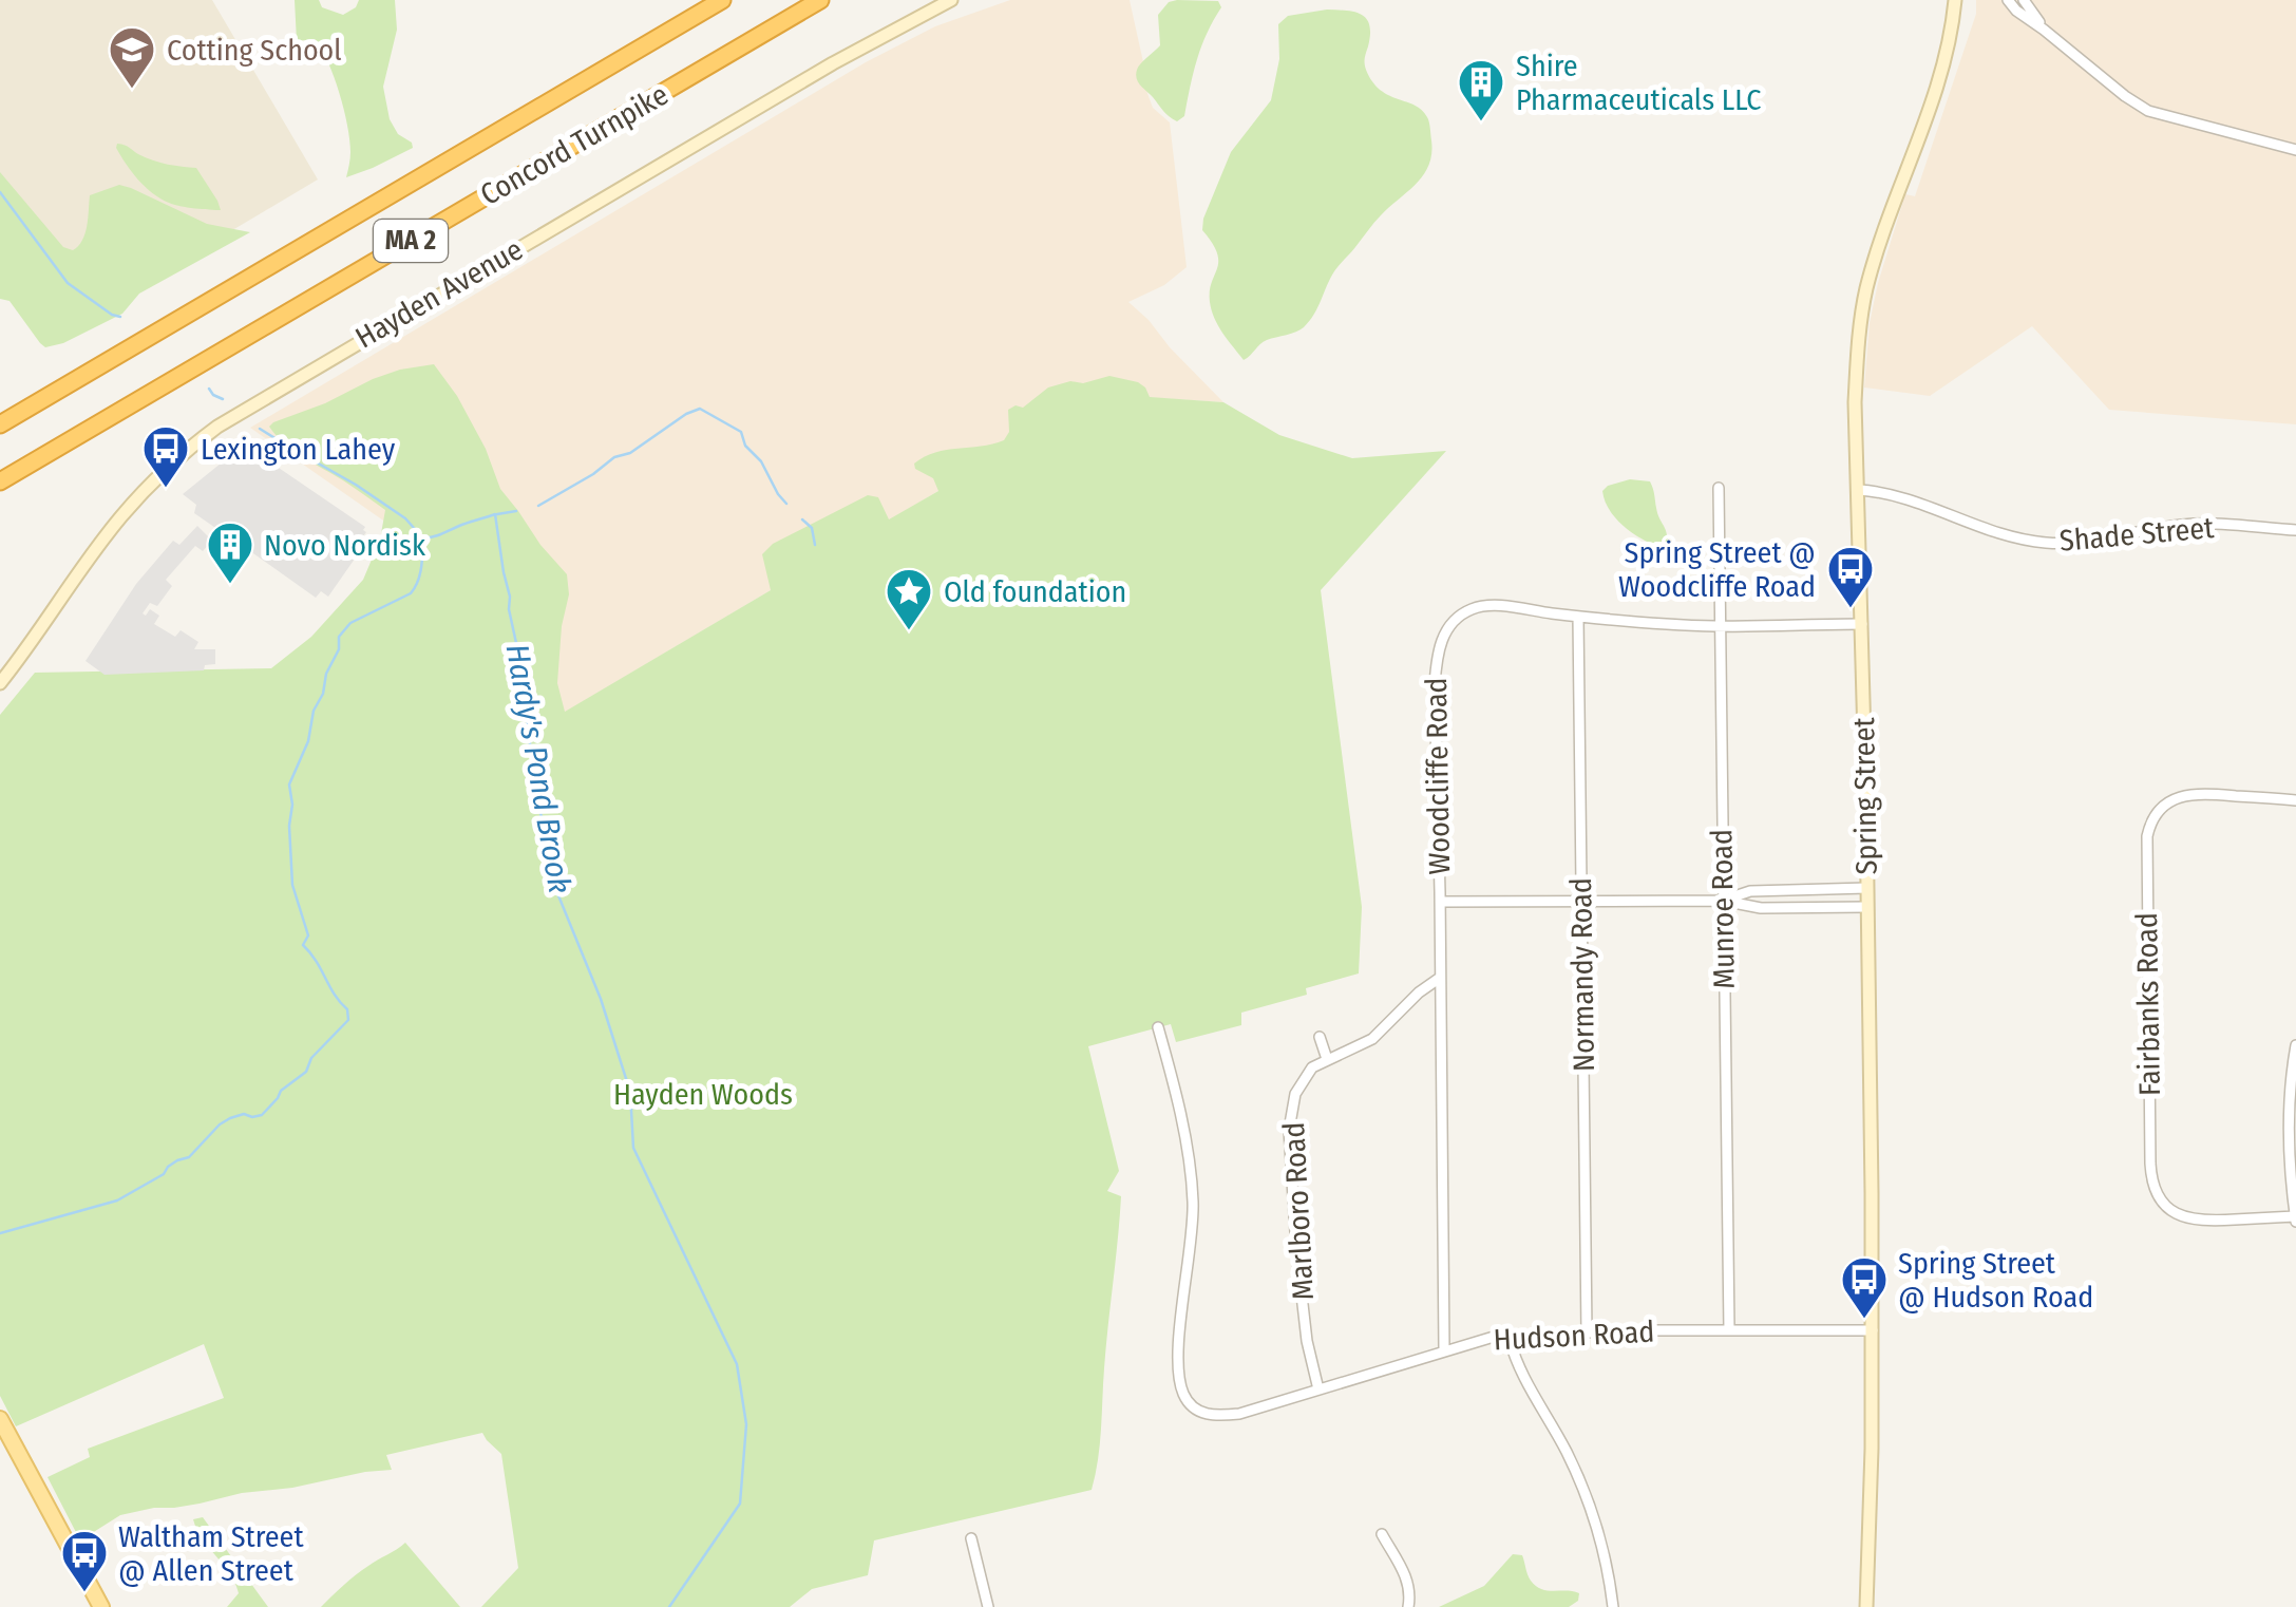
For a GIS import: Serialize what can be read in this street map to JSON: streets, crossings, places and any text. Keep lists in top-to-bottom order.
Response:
{
  "streets": {
    "highway": ["Concord Turnpike", "MA 2"],
    "main road": ["Hayden Avenue", "Spring Street"],
    "street": [
      "Shade Street",
      "Woodcliffe Road",
      "Munroe Road",
      "Normandy Road",
      "Fairbanks Road",
      "Marlboro Road",
      "Hudson Road"
    ]
  },
  "crossings": [
    ["Shade Street", "Spring Street"],
    ["Woodcliffe Road", "Spring Street"],
    ["Woodcliffe Road", "Munroe Road"],
    ["Woodcliffe Road", "Normandy Road"],
    ["Woodcliffe Road", "Marlboro Road"],
    ["Woodcliffe Road", "Hudson Road"],
    ["Spring Street", "Hudson Road"],
    ["Munroe Road", "Hudson Road"],
    ["Normandy Road", "Hudson Road"],
    ["Marlboro Road", "Hudson Road"]
  ],
  "water": ["Hardy's Pond Brook"],
  "parks": ["Hayden Woods"],
  "places": {
    "school or university": ["Cotting School"],
    "building": ["Shire Pharmaceuticals LLC", "Novo Nordisk"],
    "bus stop": [
      "Lexington Lahey",
      "Spring Street @ Woodcliffe Road",
      "Spring Street @ Hudson Road",
      "Waltham Street @ Allen Street"
    ],
    "place": ["Old foundation"]
  }
}
